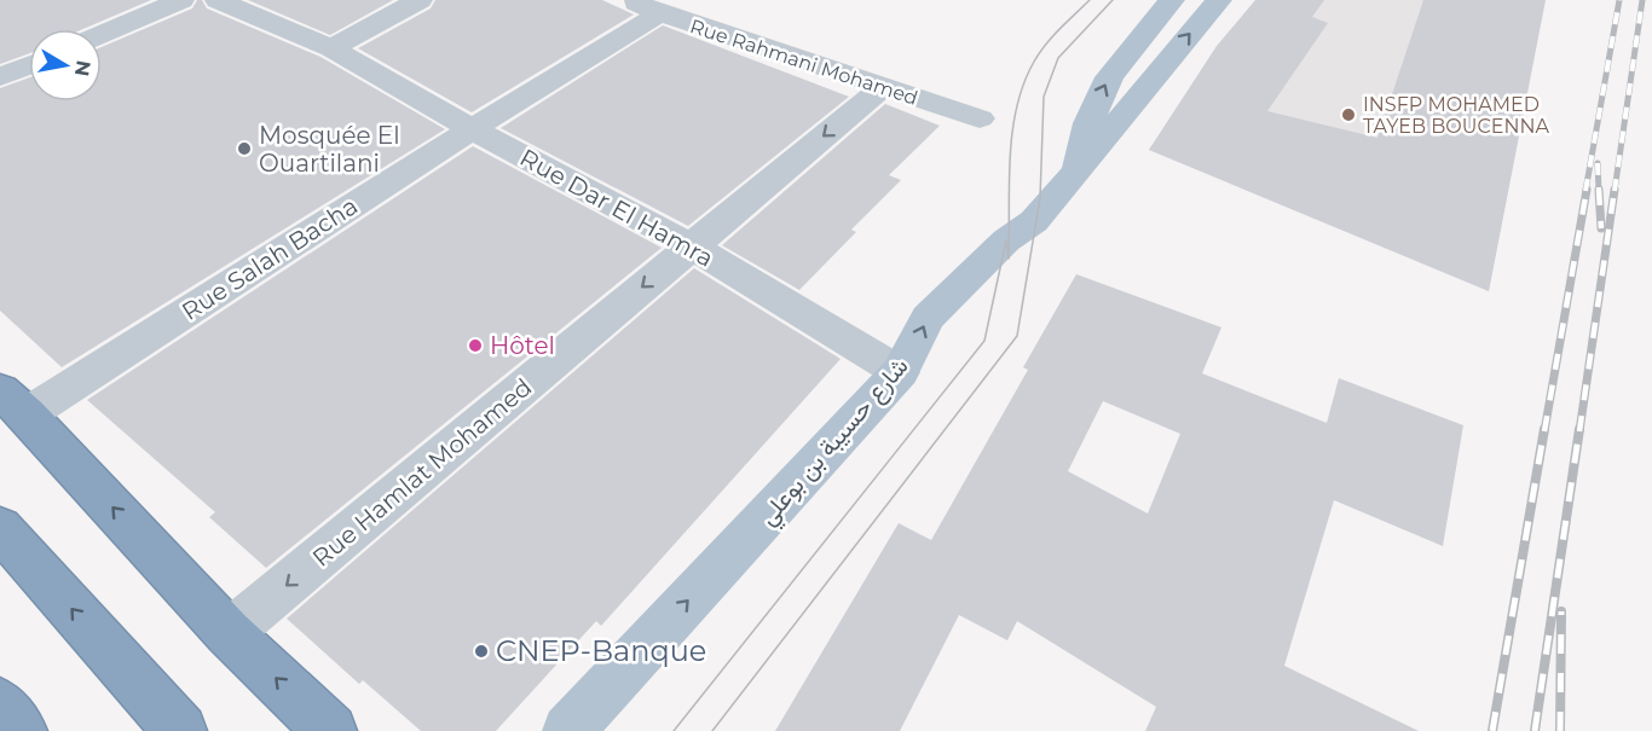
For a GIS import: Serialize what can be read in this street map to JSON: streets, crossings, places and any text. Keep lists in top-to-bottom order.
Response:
{
  "streets": {
    "main road": ["شارع حسيبة بن بوعلي"],
    "street": [
      "Rue Rahmani Mohamed",
      "Rue Dar El Hamra",
      "Rue Salah Bacha",
      "Rue Hamlat Mohamed"
    ]
  },
  "crossings": [
    ["Rue Rahmani Mohamed", "Rue Salah Bacha"],
    ["Rue Rahmani Mohamed", "Rue Hamlat Mohamed"],
    ["Rue Dar El Hamra", "Rue Salah Bacha"],
    ["Rue Dar El Hamra", "شارع حسيبة بن بوعلي"],
    ["Rue Dar El Hamra", "Rue Hamlat Mohamed"]
  ],
  "one_way": ["شارع حسيبة بن بوعلي", "Rue Hamlat Mohamed"],
  "places": [
    "INSFP MOHAMED TAYEB BOUCENNA",
    "Mosquée El Ouartilani",
    "Hôtel",
    "CNEP-Banque"
  ],
  "north": "right"
}
